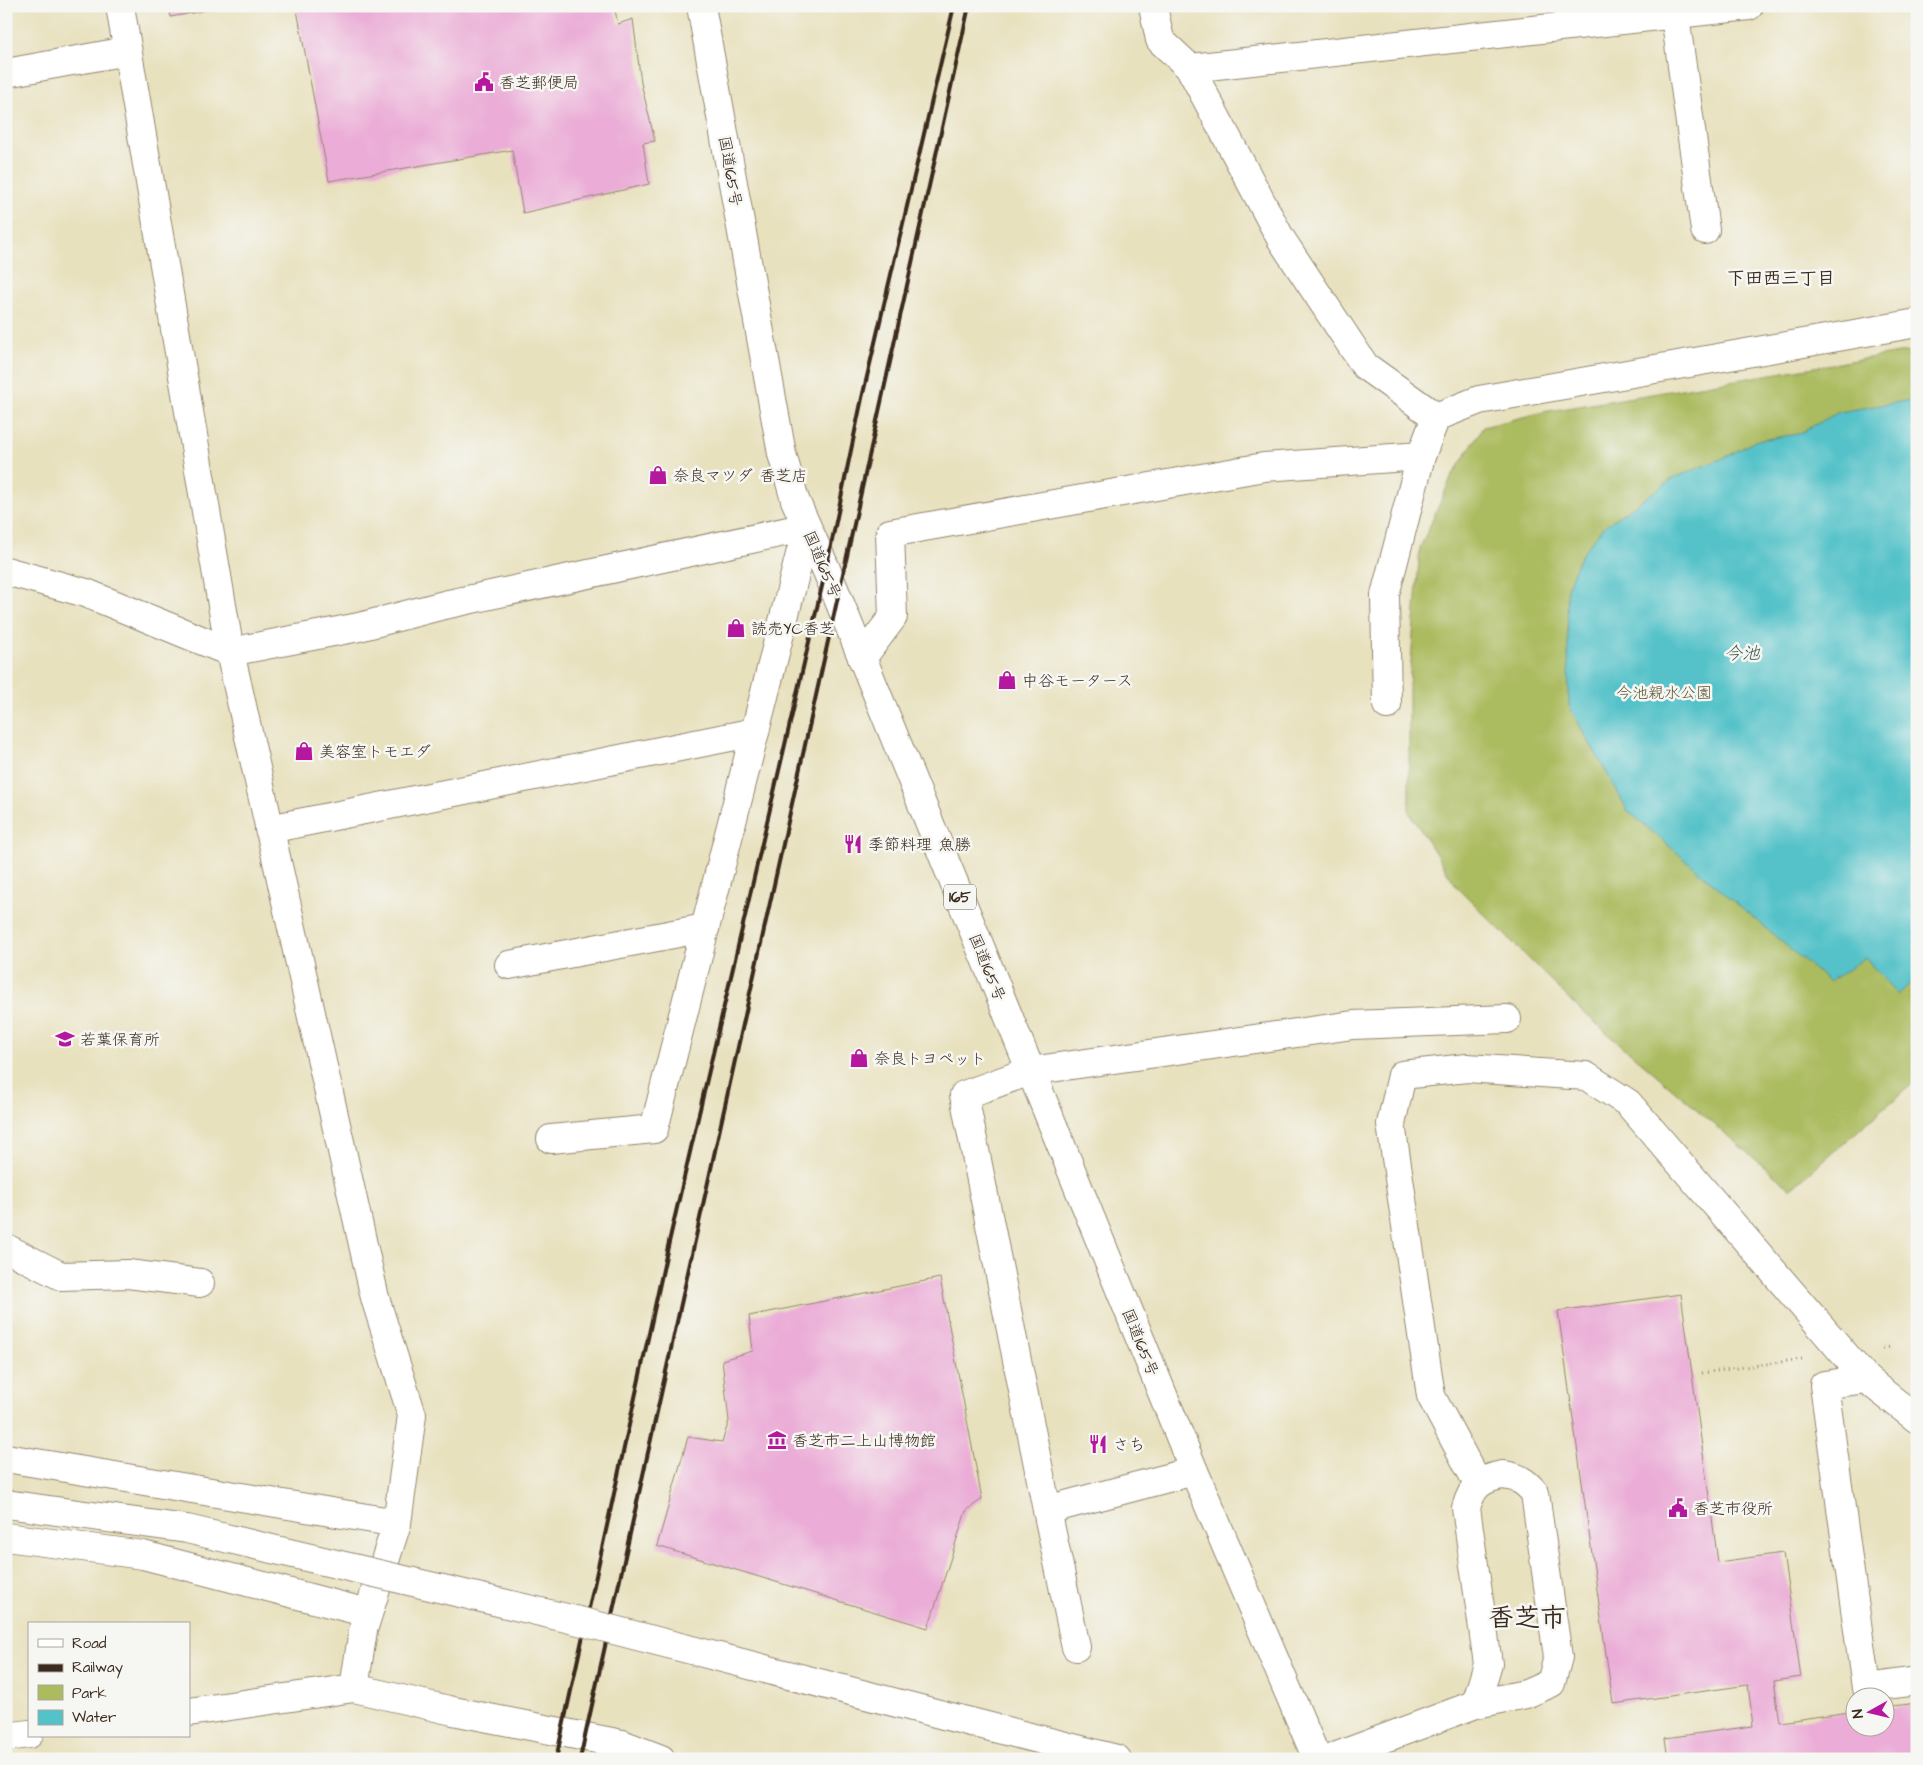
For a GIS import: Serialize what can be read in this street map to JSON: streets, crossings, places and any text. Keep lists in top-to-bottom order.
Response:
{
  "streets": {
    "main road": ["国道165号", "165"]
  },
  "districts": ["下田西三丁目", "香芝市"],
  "water": ["今池"],
  "parks": ["今池親水公園"],
  "places": {
    "public building": ["香芝郵便局", "香芝市役所"],
    "shop": [
      "奈良マツダ 香芝店",
      "読売YC香芝",
      "中谷モータース",
      "美容室トモエダ",
      "奈良トヨペット"
    ],
    "restaurant": ["季節料理 魚勝", "さち"],
    "school or university": ["若葉保育所"],
    "museum": ["香芝市二上山博物館"]
  },
  "legend": [
    "Road",
    "Railway",
    "Park",
    "Water"
  ],
  "north": "left"
}
